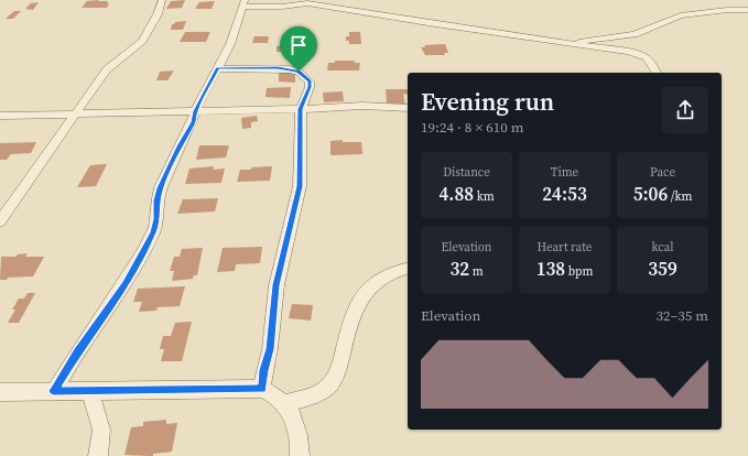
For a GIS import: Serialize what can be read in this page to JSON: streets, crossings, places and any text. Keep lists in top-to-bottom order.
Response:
{
  "page": {
    "heading": ["Evening run", "19:24 · 8 × 610 m"],
    "stats": [
      ["Distance", "4.88 km"],
      ["Time", "24:53"],
      ["Pace", "5:06 /km"],
      ["Elevation", "32 m"],
      ["Heart rate", "138 bpm"],
      ["kcal", "359"]
    ],
    "chart": ["Elevation", "32–35 m"]
  }
}
